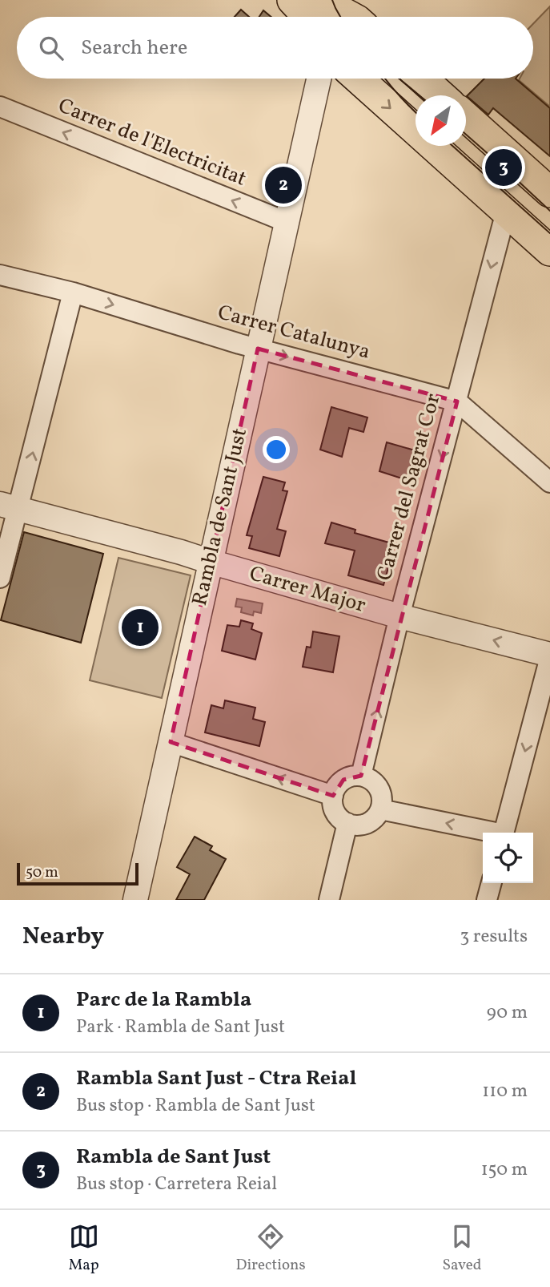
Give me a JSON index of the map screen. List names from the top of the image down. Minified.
{"streets":{"street":["Carrer de l'Electricitat","Carrer Catalunya","Carrer del Sagrat Cor","Rambla de Sant Just","Carrer Major"]},"crossings":[["Carrer de l'Electricitat","Rambla de Sant Just"],["Carrer Catalunya","Carrer del Sagrat Cor"],["Carrer Catalunya","Rambla de Sant Just"],["Carrer del Sagrat Cor","Carrer Major"],["Rambla de Sant Just","Carrer Major"]],"one_way":["Carrer de l'Electricitat","Carrer Catalunya"],"scale_bar":"50 m","north":"bottom left","page":{"search":"Search here","pins":["3","2","1"],"scale":"50 m","heading":["Nearby","3 results"],"list":[{"mark":"1","name":"Parc de la Rambla","note":"Park · Rambla de Sant Just","value":"90 m"},{"mark":"2","name":"Rambla Sant Just - Ctra Reial","note":"Bus stop · Rambla de Sant Just","value":"110 m"},{"mark":"3","name":"Rambla de Sant Just","note":"Bus stop · Carretera Reial","value":"150 m"}],"nav":["Map","Directions","Saved"]}}
